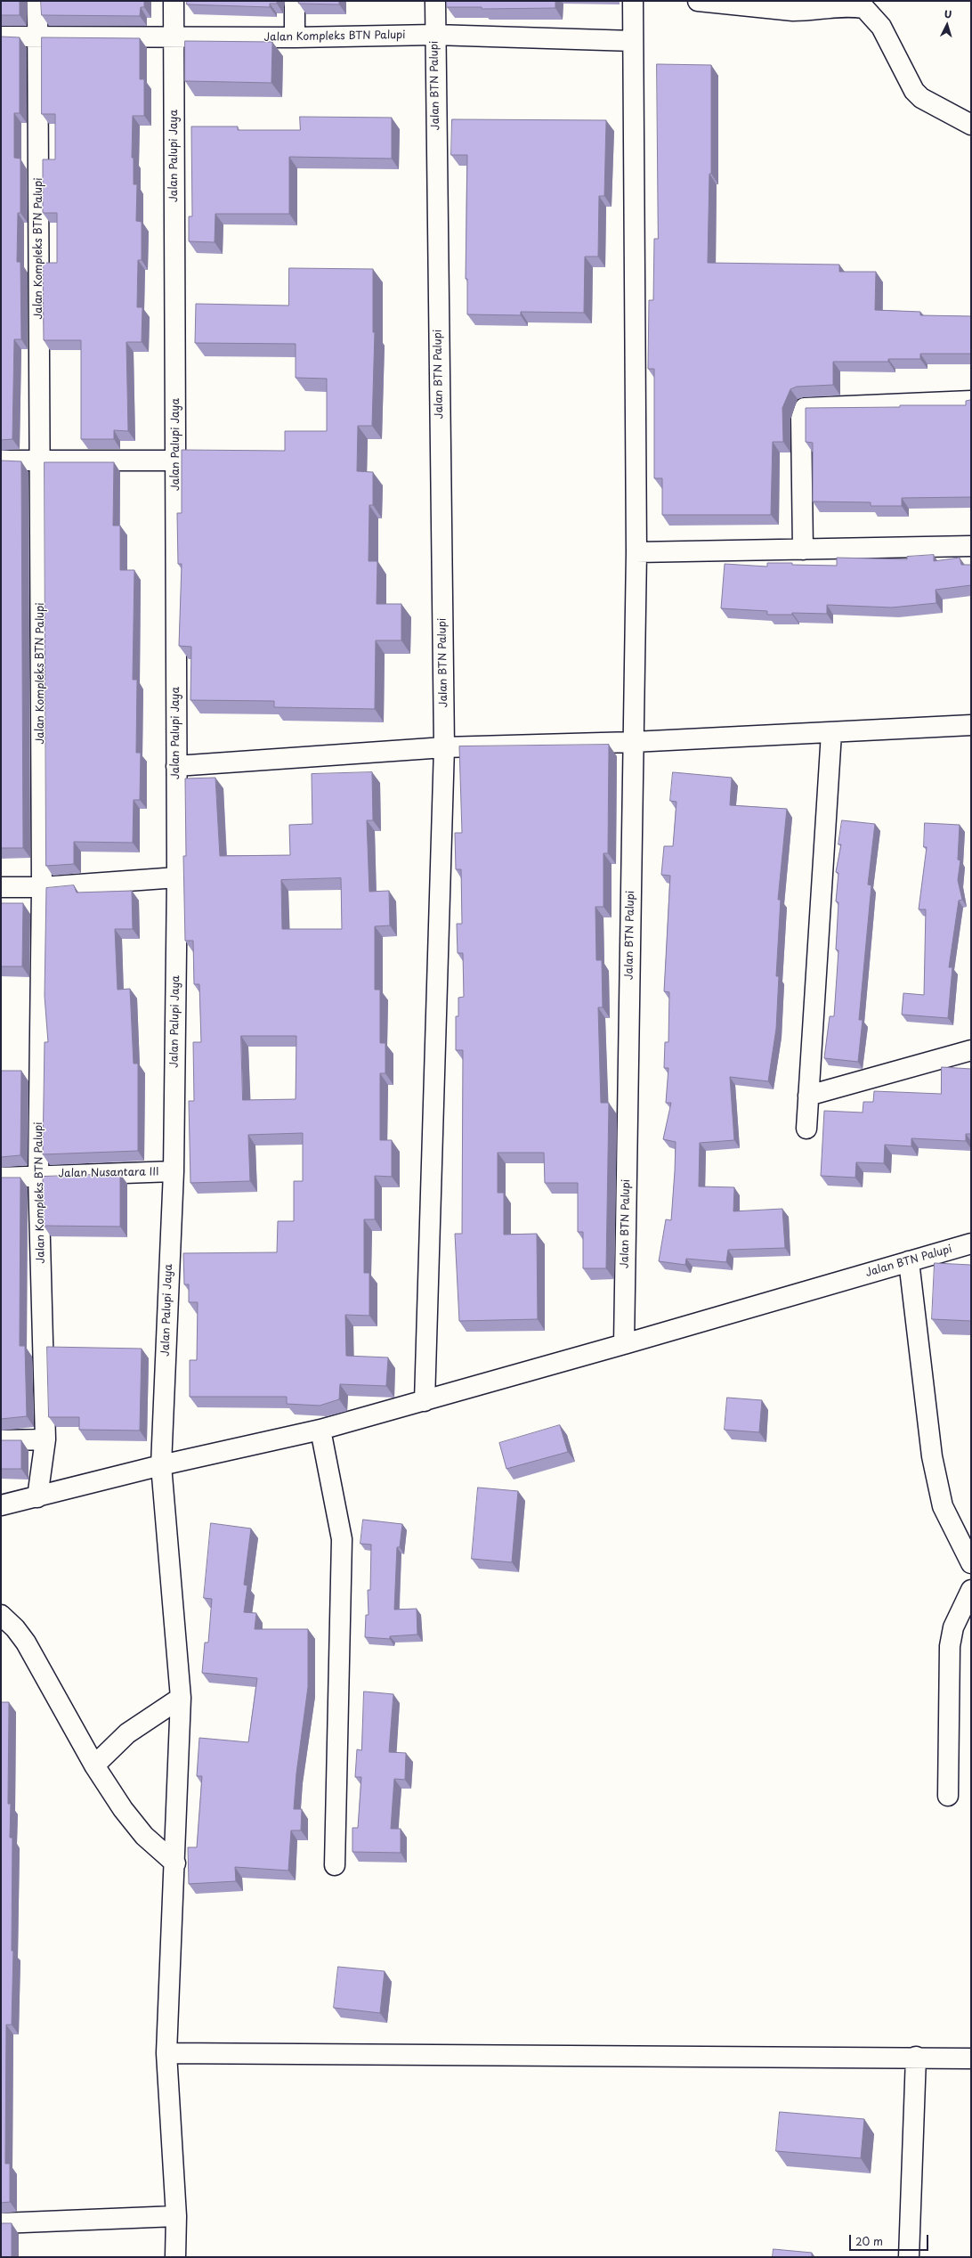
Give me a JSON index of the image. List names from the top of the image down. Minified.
{"streets":{"street":["Jalan Kompleks BTN Palupi","Jalan BTN Palupi","Jalan Palupi Jaya","Jalan Nusantara III"]},"crossings":[["Jalan Kompleks BTN Palupi","Jalan BTN Palupi"],["Jalan Kompleks BTN Palupi","Jalan Palupi Jaya"],["Jalan Kompleks BTN Palupi","Jalan Nusantara III"],["Jalan Palupi Jaya","Jalan Nusantara III"]],"scale_bar":"20 m","north":"top"}
